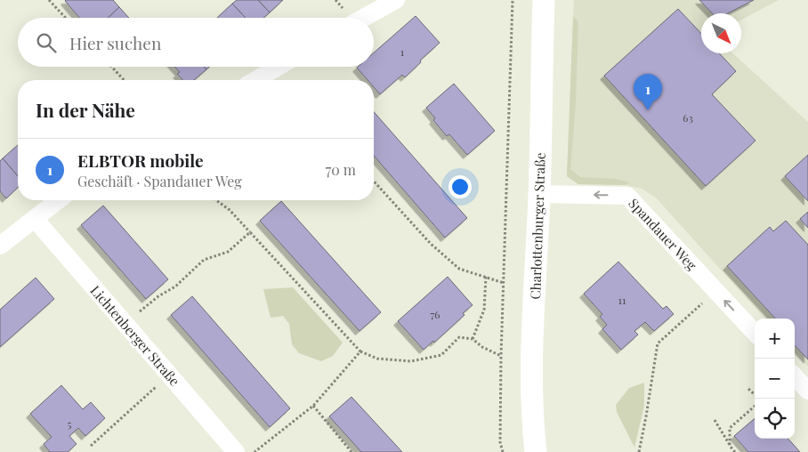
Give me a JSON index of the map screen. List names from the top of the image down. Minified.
{"streets":{"street":["Charlottenburger Straße","Spandauer Weg","Lichtenberger Straße"]},"crossings":[["Charlottenburger Straße","Spandauer Weg"]],"one_way":["Spandauer Weg"],"house_numbers":["1","63","11","76","5"],"north":"bottom right","page":{"search":"Hier suchen","pins":"1","heading":"In der Nähe","list":[{"mark":"1","name":"ELBTOR mobile","note":"Geschäft · Spandauer Weg","value":"70 m"}],"map_buttons":["+","−"]}}
